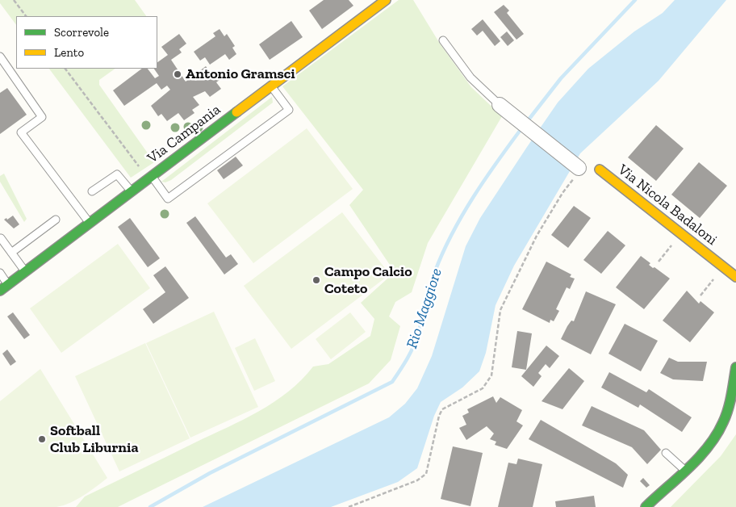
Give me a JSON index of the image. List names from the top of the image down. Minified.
{"streets":{"street":["Via Campania","Via Nicola Badaloni"]},"water":["Rio Maggiore"],"places":["Antonio Gramsci","Campo Calcio Coteto","Softball Club Liburnia"],"legend":["Scorrevole","Lento"]}
